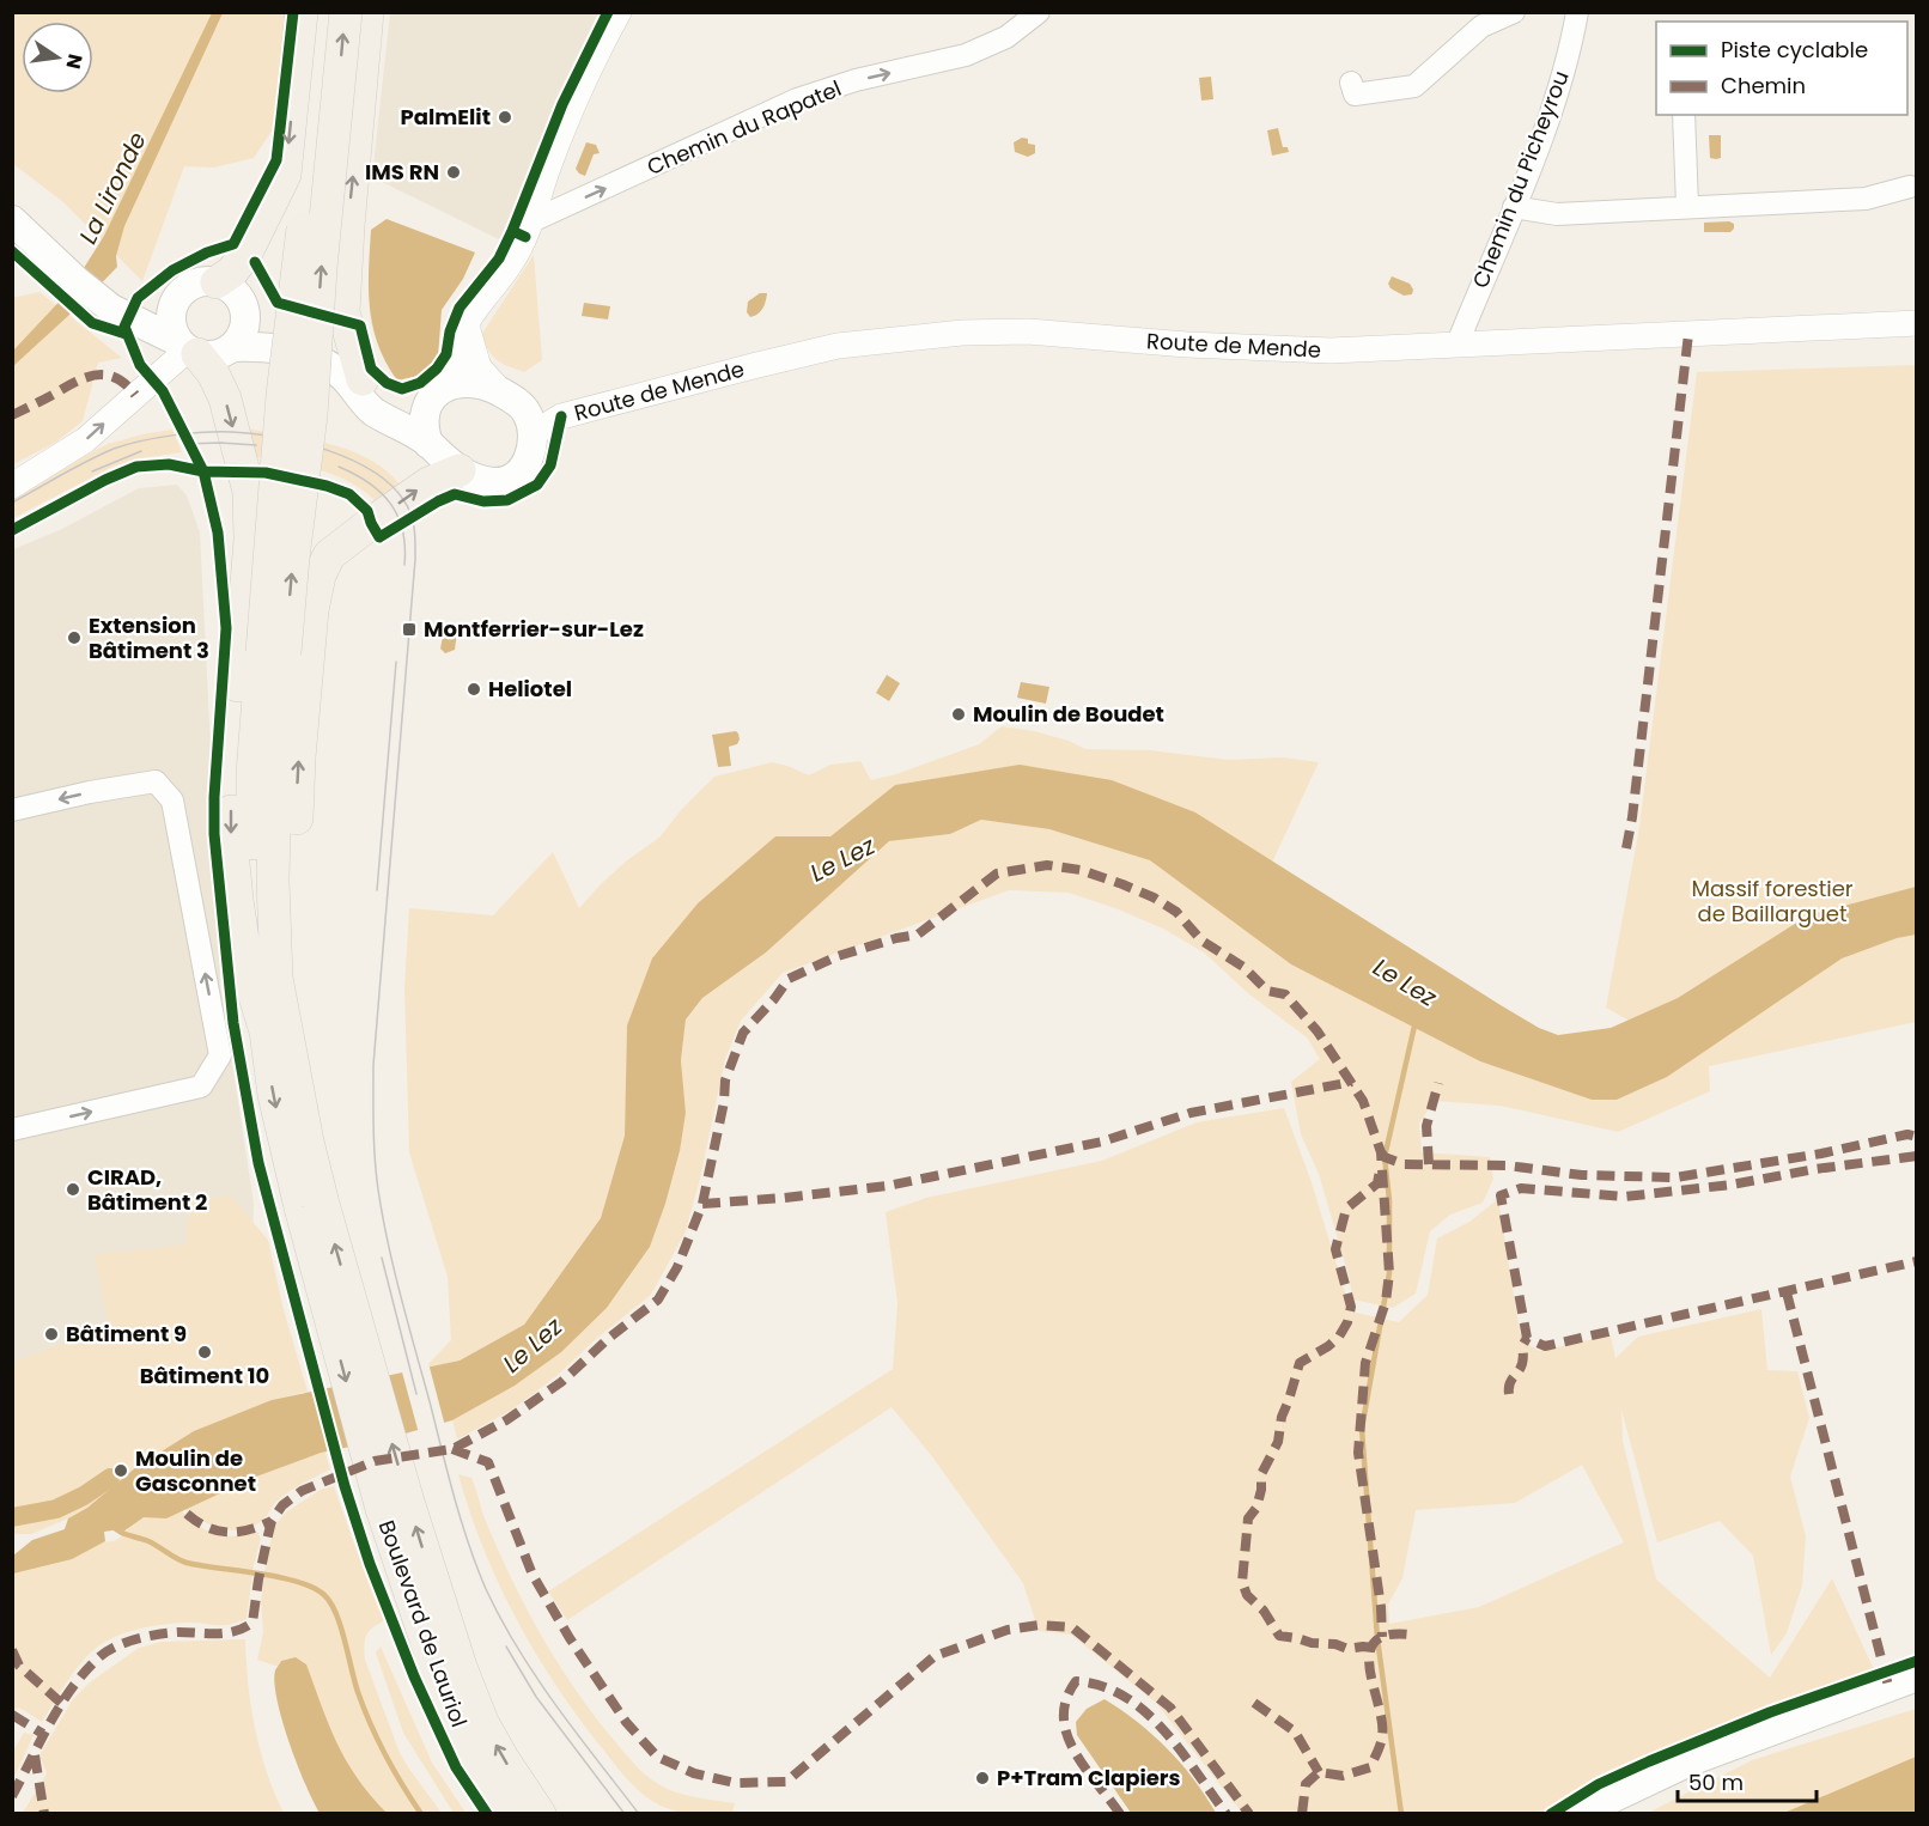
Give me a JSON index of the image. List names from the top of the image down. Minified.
{"streets":{"main road":["Boulevard de Lauriol"],"street":["Chemin du Rapatel","Chemin du Picheyrou","Route de Mende"]},"crossings":[["Chemin du Picheyrou","Route de Mende"]],"one_way":["Chemin du Rapatel"],"water":["La Lironde","Le Lez"],"parks":["Massif forestier de Baillarguet"],"places":{"other":["PalmElit","IMS RN","Extension Bâtiment 3","Heliotel","Moulin de Boudet","CIRAD, Bâtiment 2","Bâtiment 9","Bâtiment 10","Moulin de Gasconnet","P+Tram Clapiers"],"transit":["Montferrier-sur-Lez"]},"legend":["Piste cyclable","Chemin"],"scale_bar":"50 m","north":"right"}
